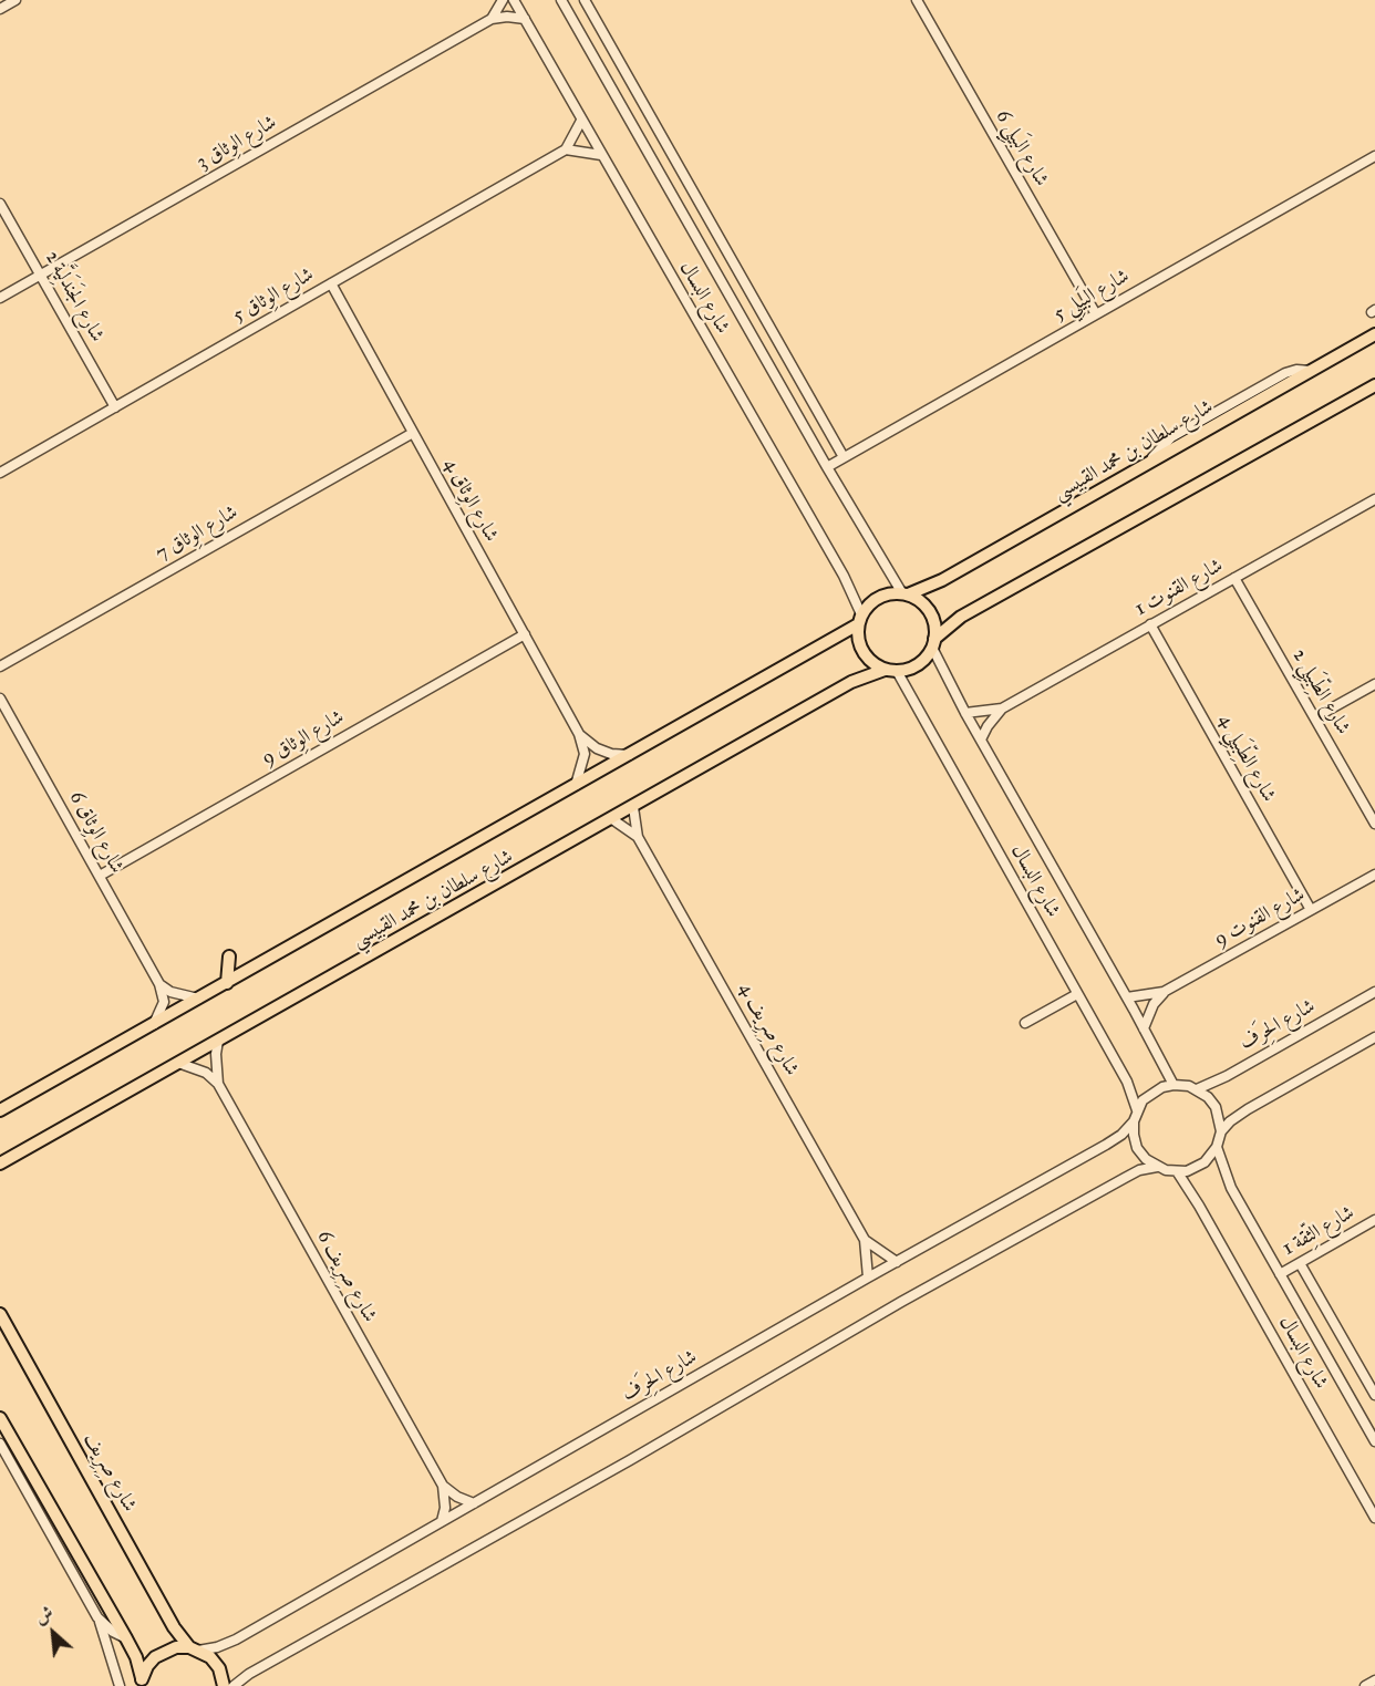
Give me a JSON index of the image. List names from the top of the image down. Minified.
{"streets":{"main road":["شارع سلطان بن محمد القبيسي","شارع صِرِيف"],"street":["شارع الوِثاق 3","شارع البَيلِي 6","شارع الوِثاق 5","شارع البَيلِي 5","شارع الجَندَلِيَّة 2","شارع البسال","شارع الوِثاق 4","شارع الوِثاق 7","شارع القنوت 1","شارع الطِّبَيلِي 2","شارع الوِثاق 9","شارع الطِّبَيلِي 4","شارع الوِثاق 6","شارع القنوت 9","شارع الحِرَف","شارع صِرِيف 4","شارع الثِّقة 1","شارع صِرِيف 6"]},"crossings":[["شارع الوِثاق 3","شارع الجَندَلِيَّة 2"],["شارع الوِثاق 3","شارع البسال"],["شارع البَيلِي 6","شارع البَيلِي 5"],["شارع الوِثاق 5","شارع الجَندَلِيَّة 2"],["شارع الوِثاق 5","شارع الوِثاق 4"],["شارع البَيلِي 5","شارع البسال"],["شارع البسال","شارع سلطان بن محمد القبيسي"],["شارع البسال","شارع القنوت 1"],["شارع البسال","شارع القنوت 9"],["شارع البسال","شارع الحِرَف"],["شارع البسال","شارع الثِّقة 1"],["شارع سلطان بن محمد القبيسي","شارع الوِثاق 4"],["شارع سلطان بن محمد القبيسي","شارع صِرِيف 4"],["شارع سلطان بن محمد القبيسي","شارع صِرِيف 6"],["شارع الوِثاق 4","شارع الوِثاق 7"],["شارع الوِثاق 4","شارع الوِثاق 9"],["شارع القنوت 1","شارع الطِّبَيلِي 2"],["شارع القنوت 1","شارع الطِّبَيلِي 4"],["شارع الوِثاق 9","شارع الوِثاق 6"],["شارع الطِّبَيلِي 4","شارع القنوت 9"],["شارع الحِرَف","شارع صِرِيف 4"],["شارع الحِرَف","شارع صِرِيف"]],"north":"top left"}
